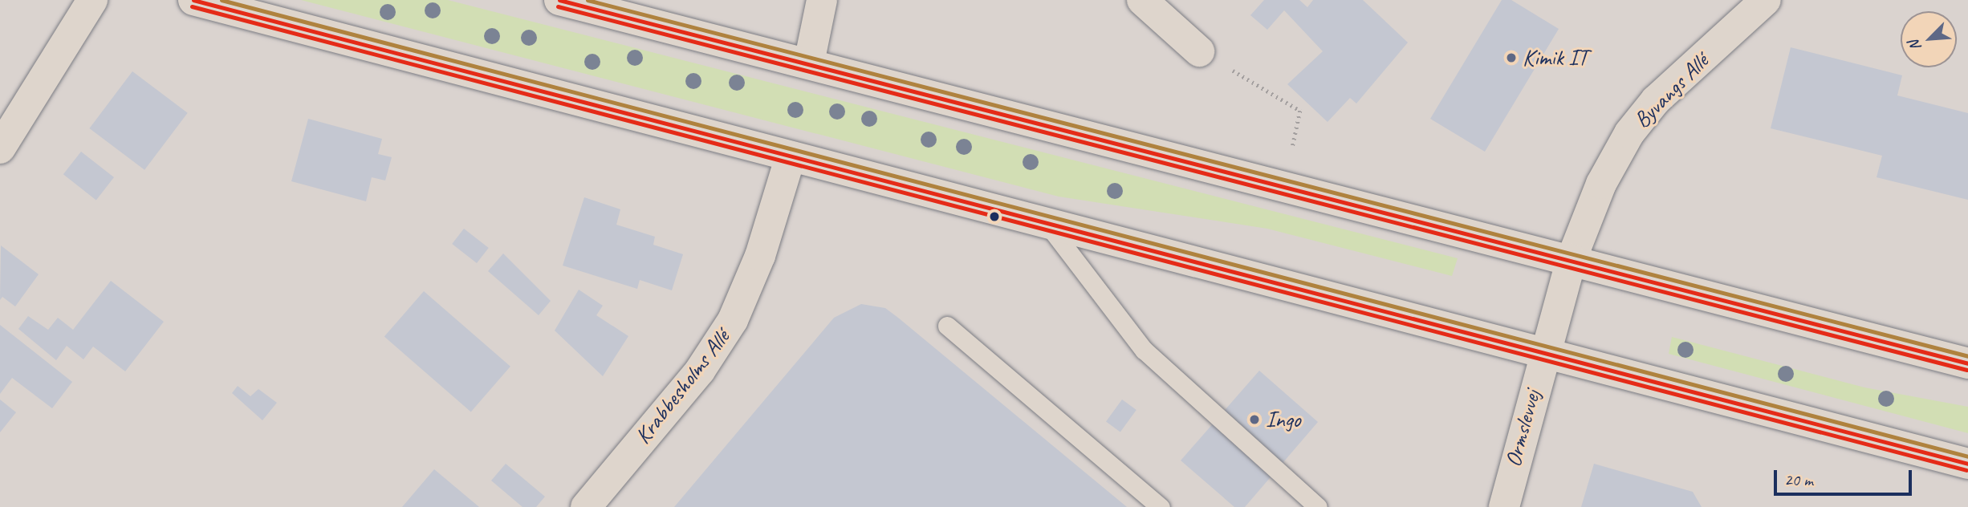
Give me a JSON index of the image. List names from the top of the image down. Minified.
{"streets":{"street":["Byvangs Allé","Krabbesholms Allé","Ormslevvej"]},"crossings":[["Byvangs Allé","Ormslevvej"]],"places":["Kimik IT","Ingo"],"scale_bar":"20 m","north":"bottom left"}
